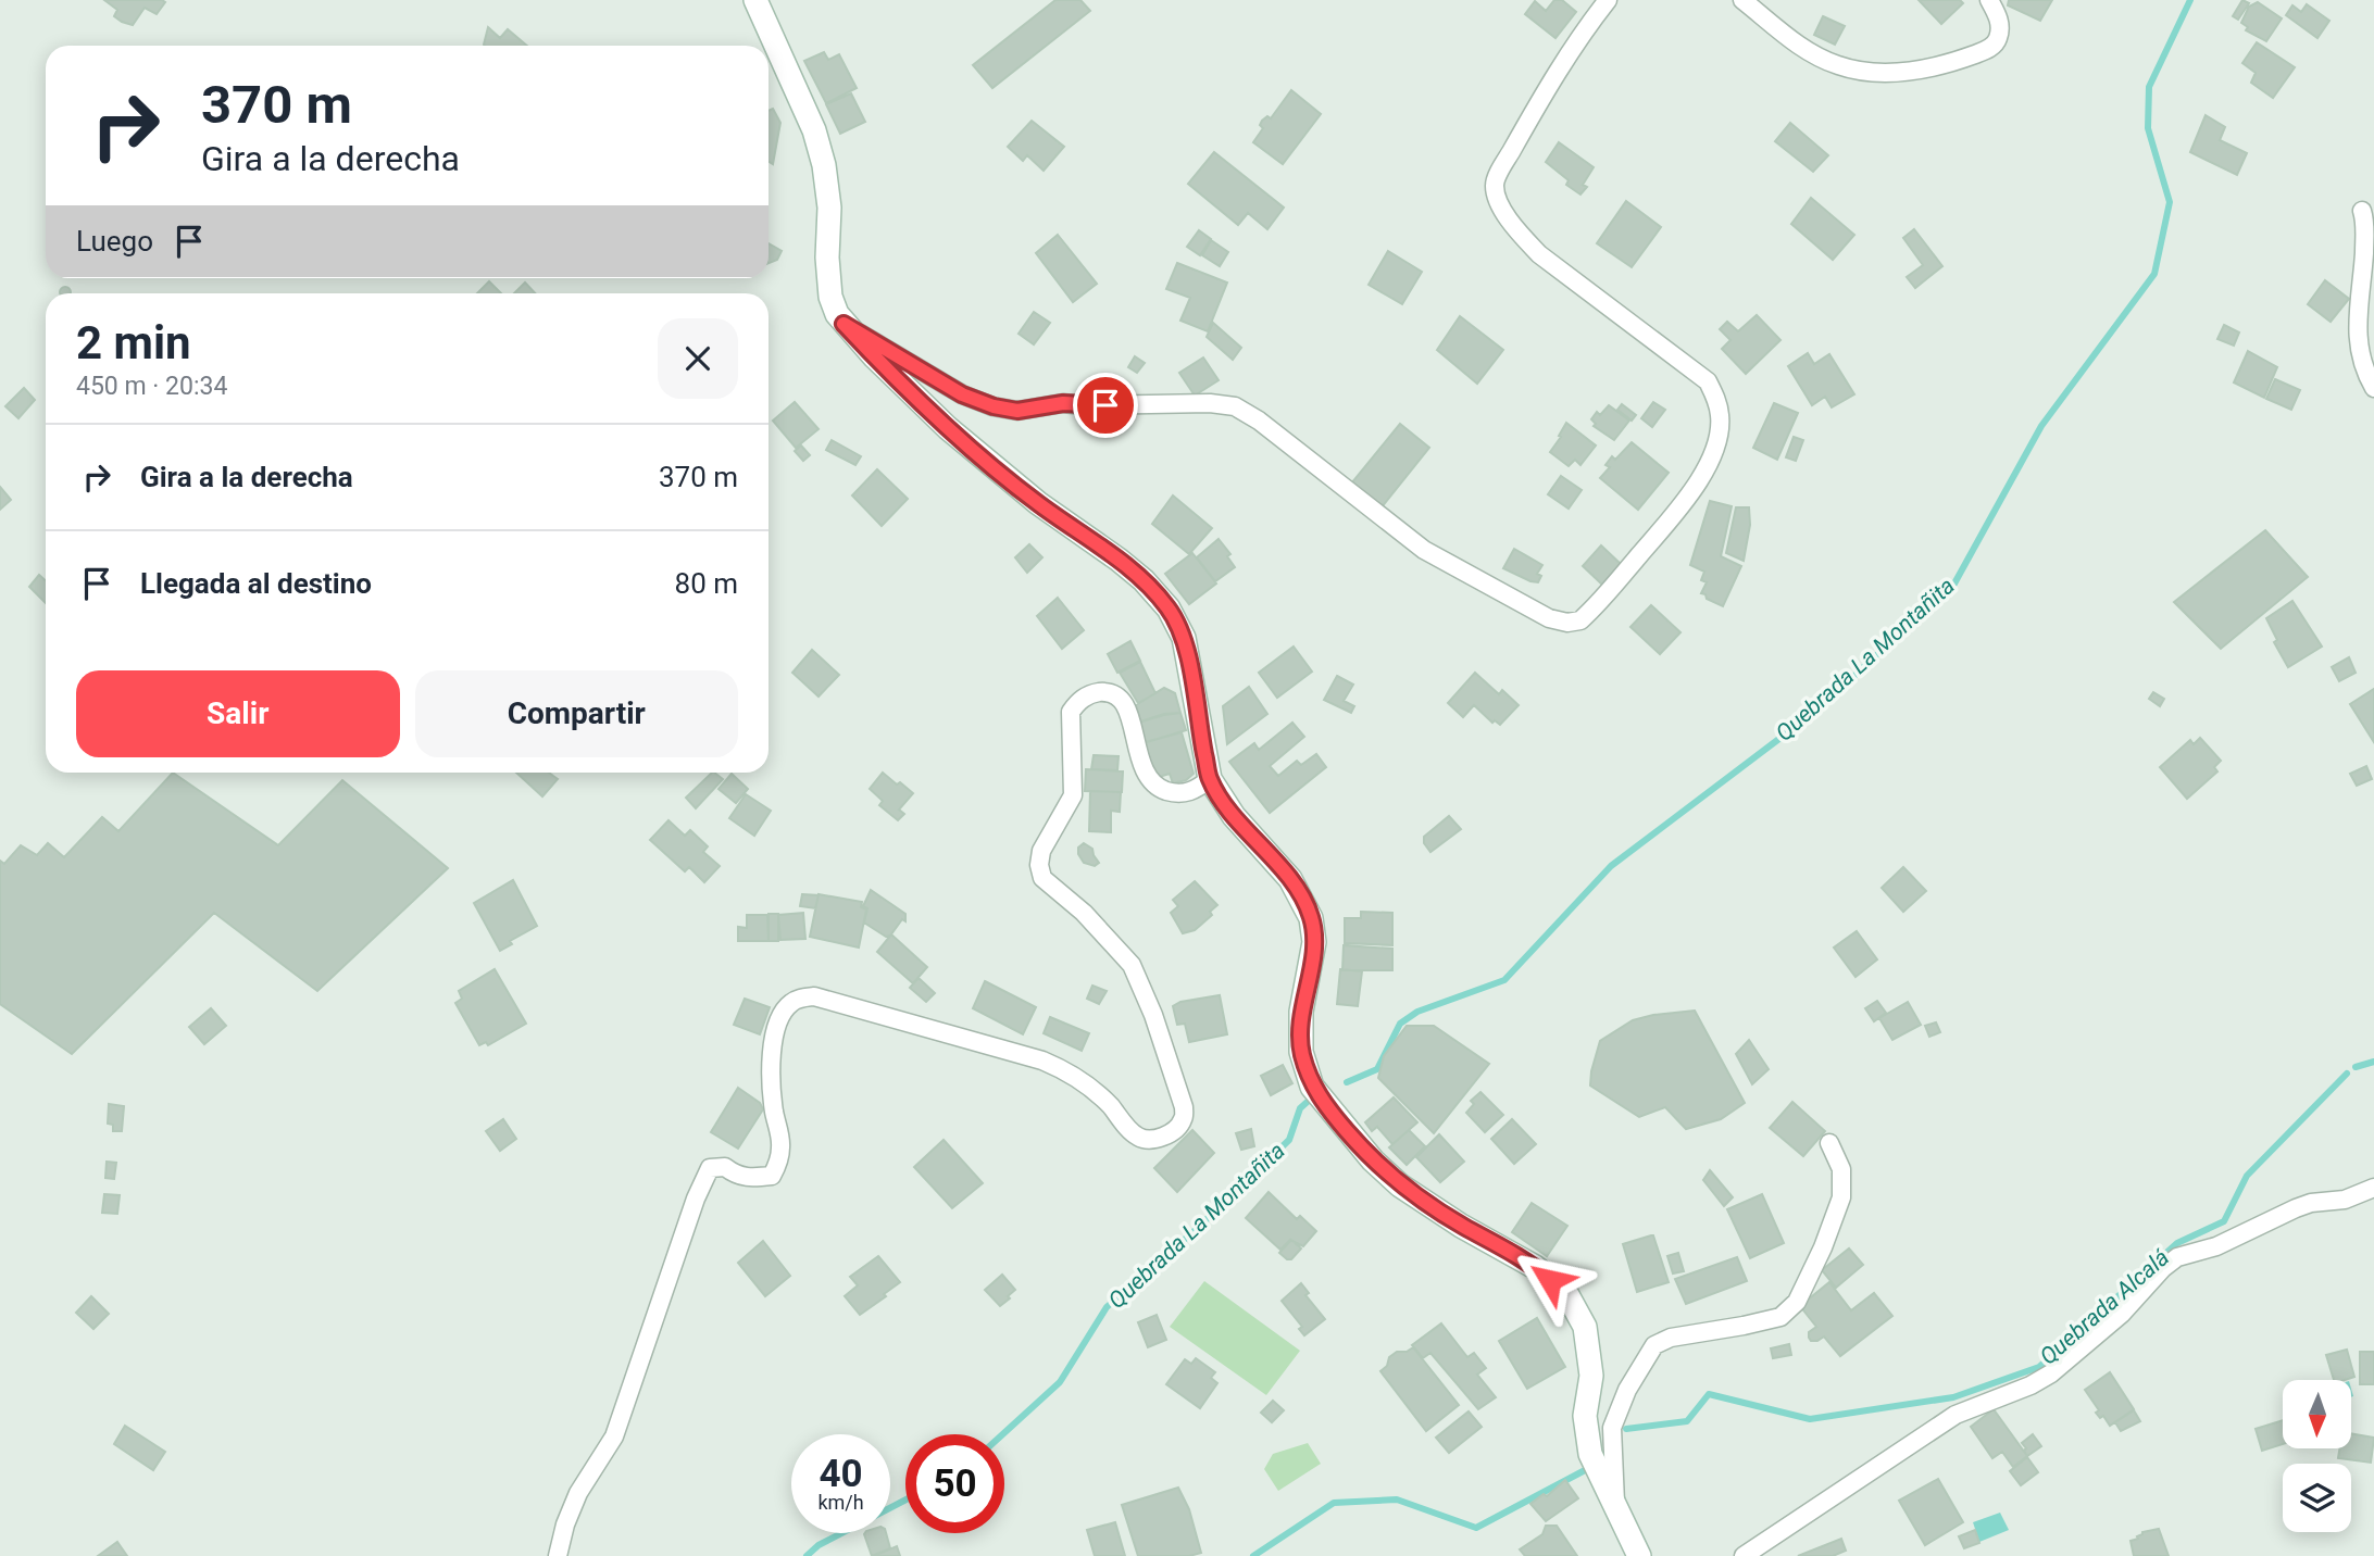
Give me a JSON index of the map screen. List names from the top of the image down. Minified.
{"water":["Quebrada La Montañita","Quebrada Alcalá"],"north":"bottom","page":{"turn":["370 m","Gira a la derecha"],"then":"Luego","heading":["2 min","450 m · 20:34"],"list":[{"name":"Gira a la derecha","value":"370 m"},{"name":"Llegada al destino","value":"80 m"}],"buttons":["Salir","Compartir"],"speed":"40 km/h","limit":"50"}}
